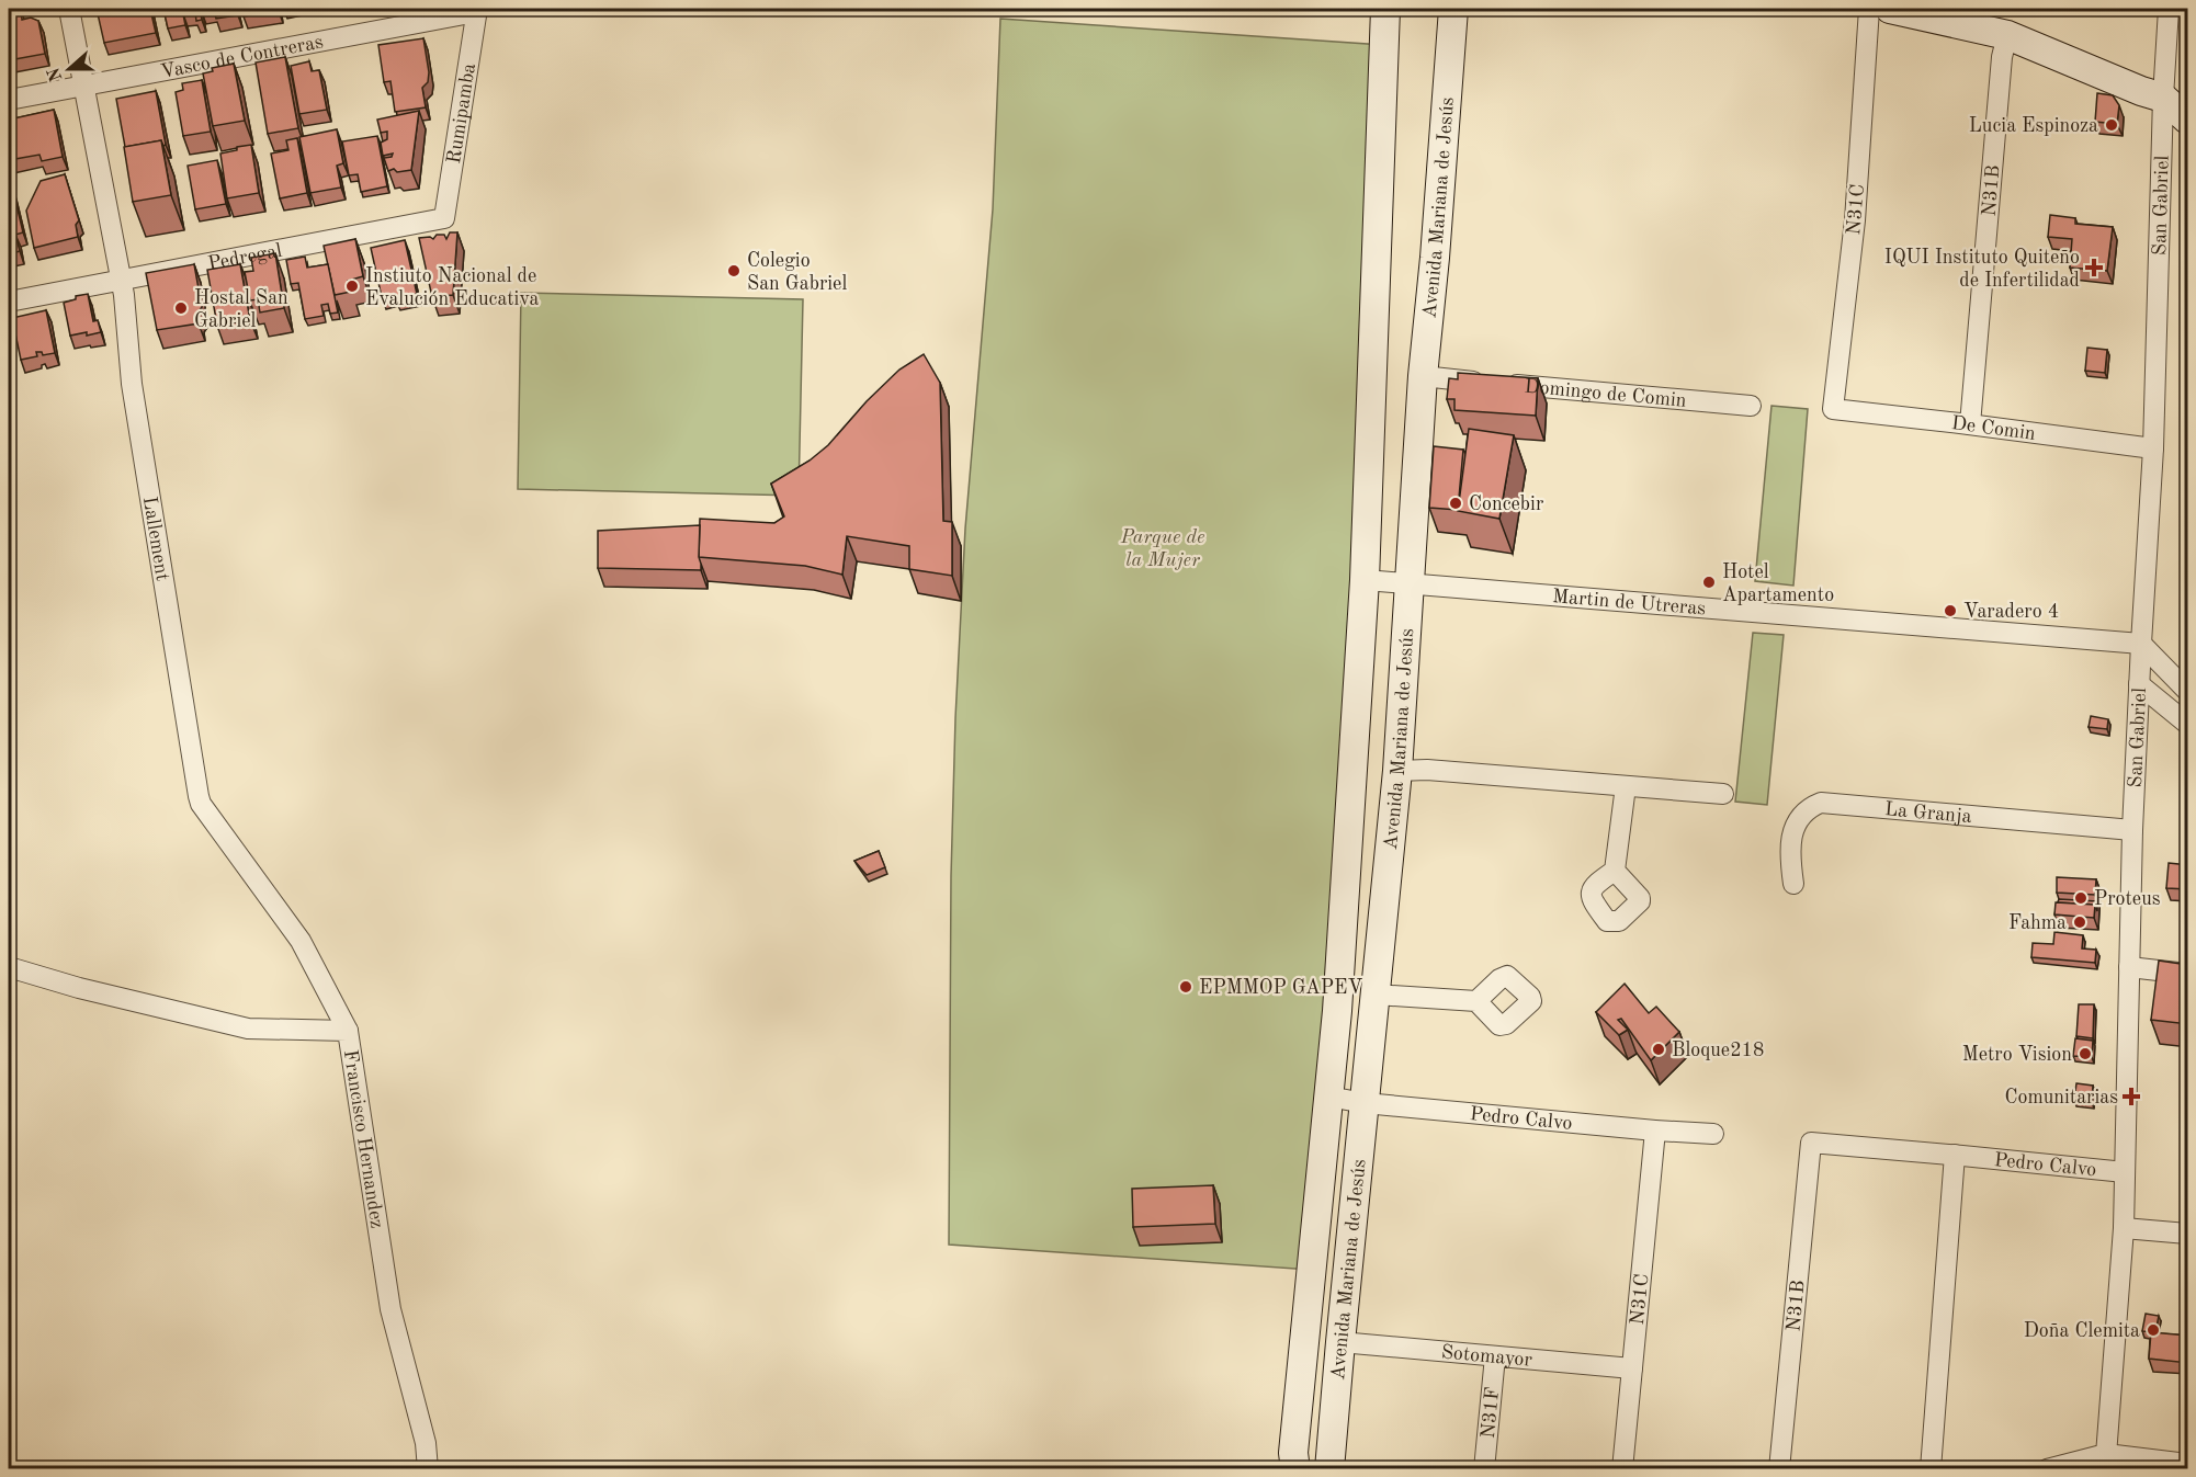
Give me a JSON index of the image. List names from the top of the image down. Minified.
{"streets":{"main road":["Avenida Mariana de Jesús"],"street":["Vasco de Contreras","Rumipamba","N31B","San Gabriel","N31C","Pedregal","Domingo de Comin","De Comin","Lallement","Martin de Utreras","La Granja","Pedro Calvo","Francisco Hernandez","Sotomayor","N31F"]},"crossings":[["Vasco de Contreras","Rumipamba"],["Vasco de Contreras","Lallement"],["Rumipamba","Pedregal"],["N31B","De Comin"],["N31B","Pedro Calvo"],["San Gabriel","De Comin"],["San Gabriel","Martin de Utreras"],["San Gabriel","La Granja"],["San Gabriel","Pedro Calvo"],["Avenida Mariana de Jesús","Domingo de Comin"],["Avenida Mariana de Jesús","Martin de Utreras"],["Avenida Mariana de Jesús","Pedro Calvo"],["Avenida Mariana de Jesús","Sotomayor"],["N31C","De Comin"],["N31C","Pedro Calvo"],["N31C","Sotomayor"],["Pedregal","Lallement"],["Lallement","Francisco Hernandez"],["Sotomayor","N31F"]],"parks":["Parque de la Mujer"],"places":{"other":["Lucia Espinoza","Colegio San Gabriel","Instiuto Nacional de Evalución Educativa","Hostal San Gabriel","Concebir","Hotel Apartamento","Varadero 4","Proteus","Fahma","EPMMOP GAPEV","Bloque218","Metro Vision","Doña Clemita"],"health":["IQUI Instituto Quiteño de Infertilidad","Comunitarias"]},"north":"left"}
